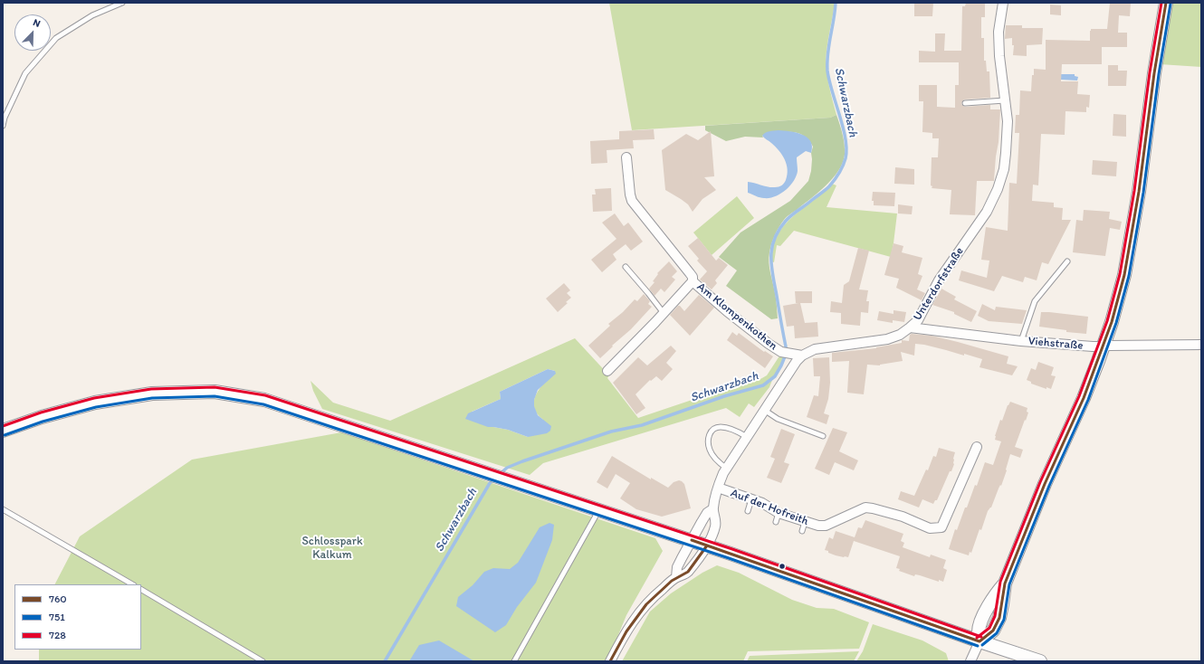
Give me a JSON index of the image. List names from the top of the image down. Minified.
{"streets":{"street":["Unterdorfstraße","Am Klompenkothen","Viehstraße","Auf der Hofreith"]},"crossings":[["Unterdorfstraße","Am Klompenkothen"],["Unterdorfstraße","Viehstraße"],["Unterdorfstraße","Auf der Hofreith"]],"water":["Schwarzbach"],"parks":["Schlosspark Kalkum"],"lines":["transit line 760","transit line 728","transit line 751"],"legend":["760","751","728"],"north":"top right"}
